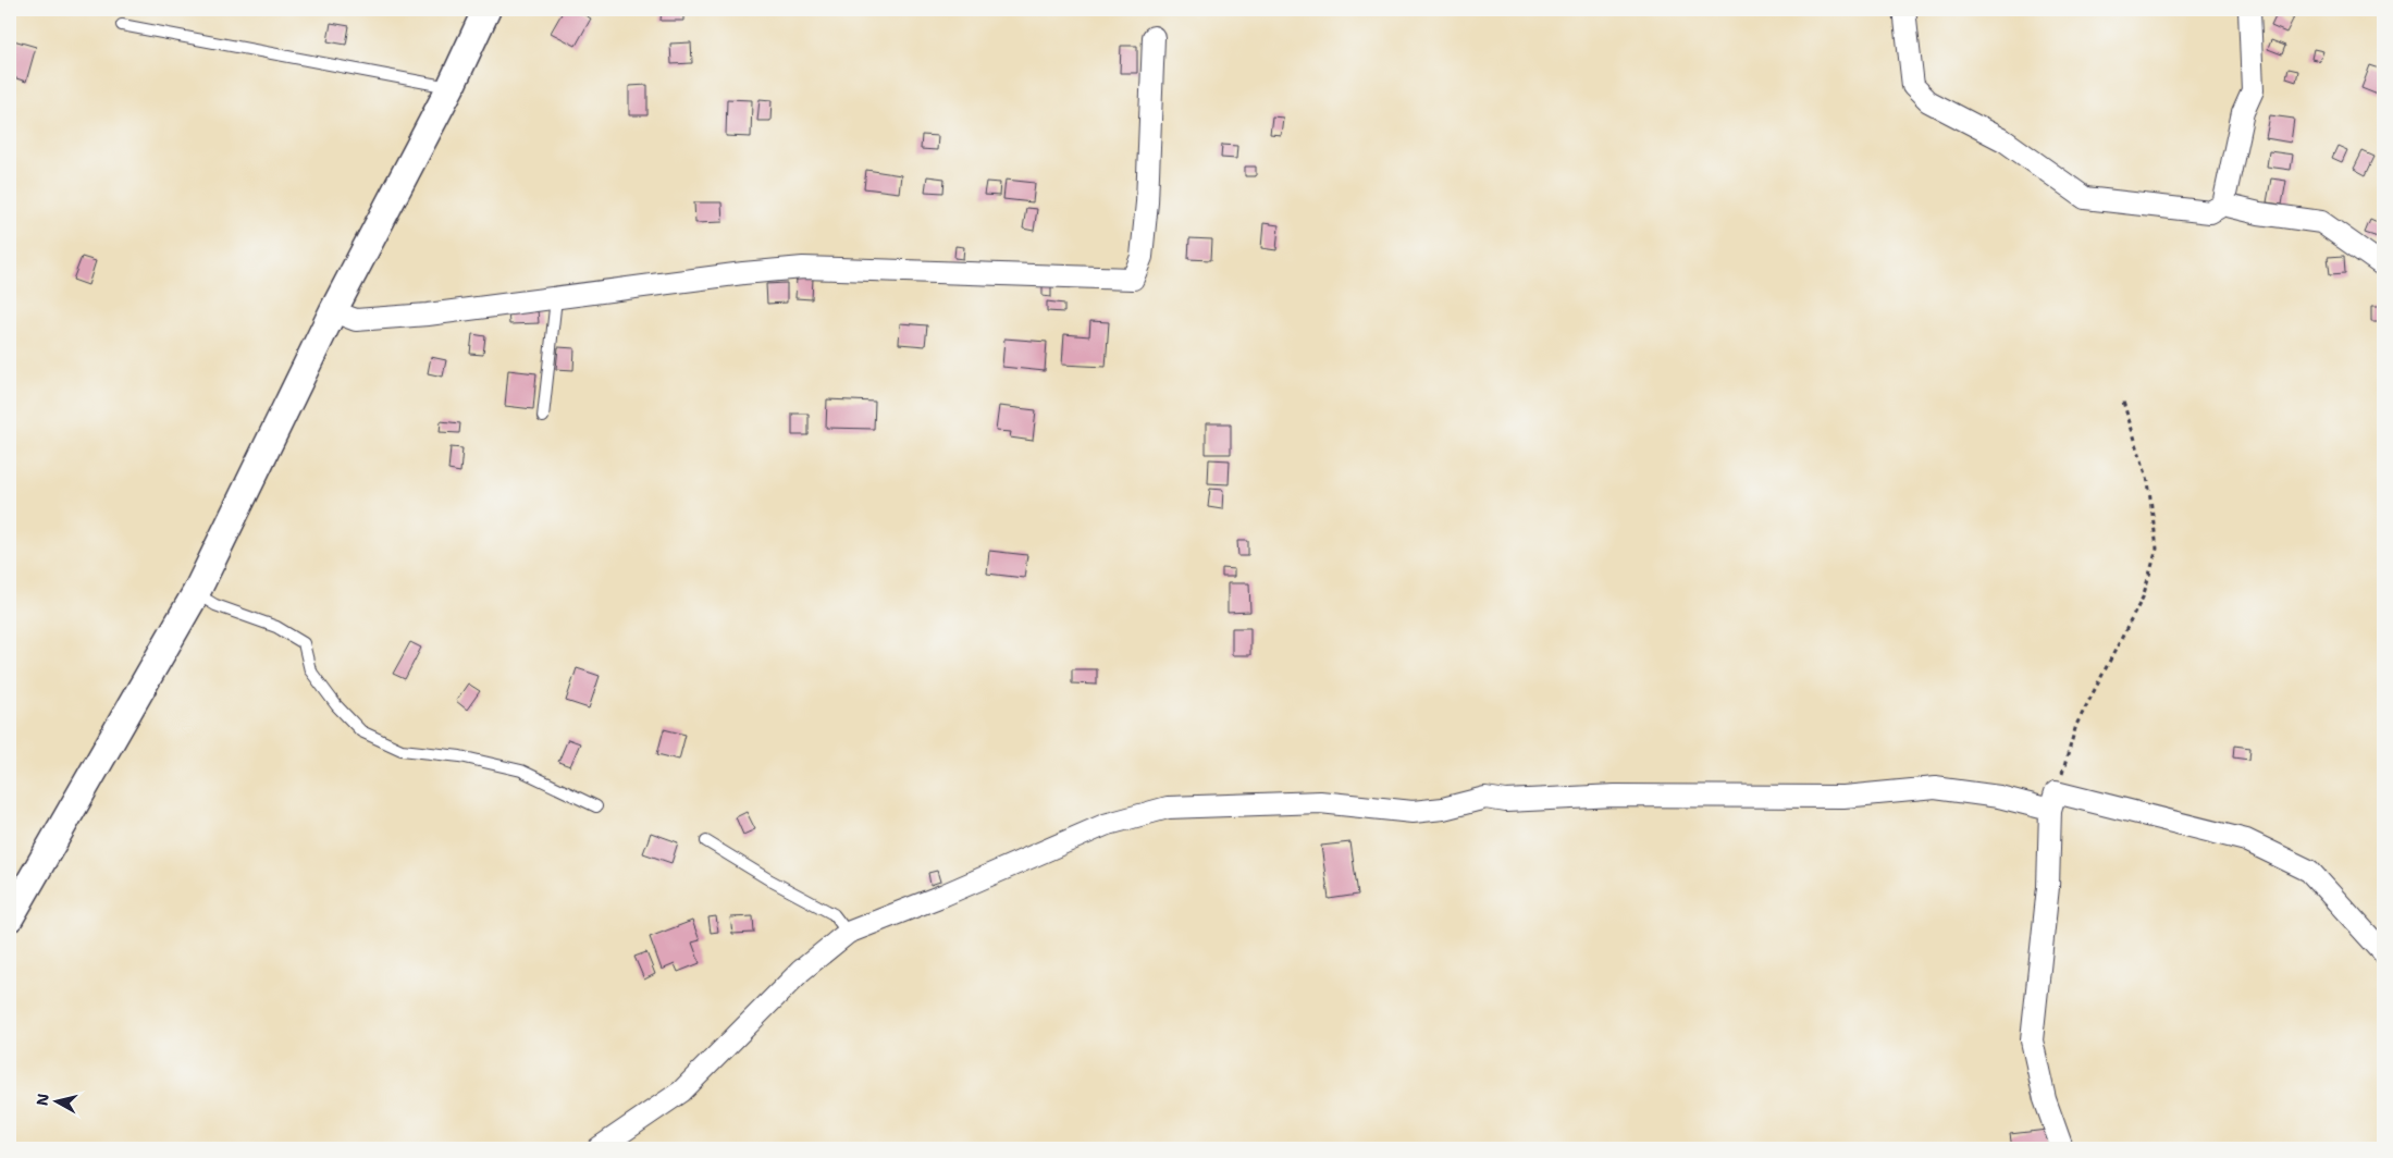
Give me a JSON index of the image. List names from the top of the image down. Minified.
{"north":"left"}
